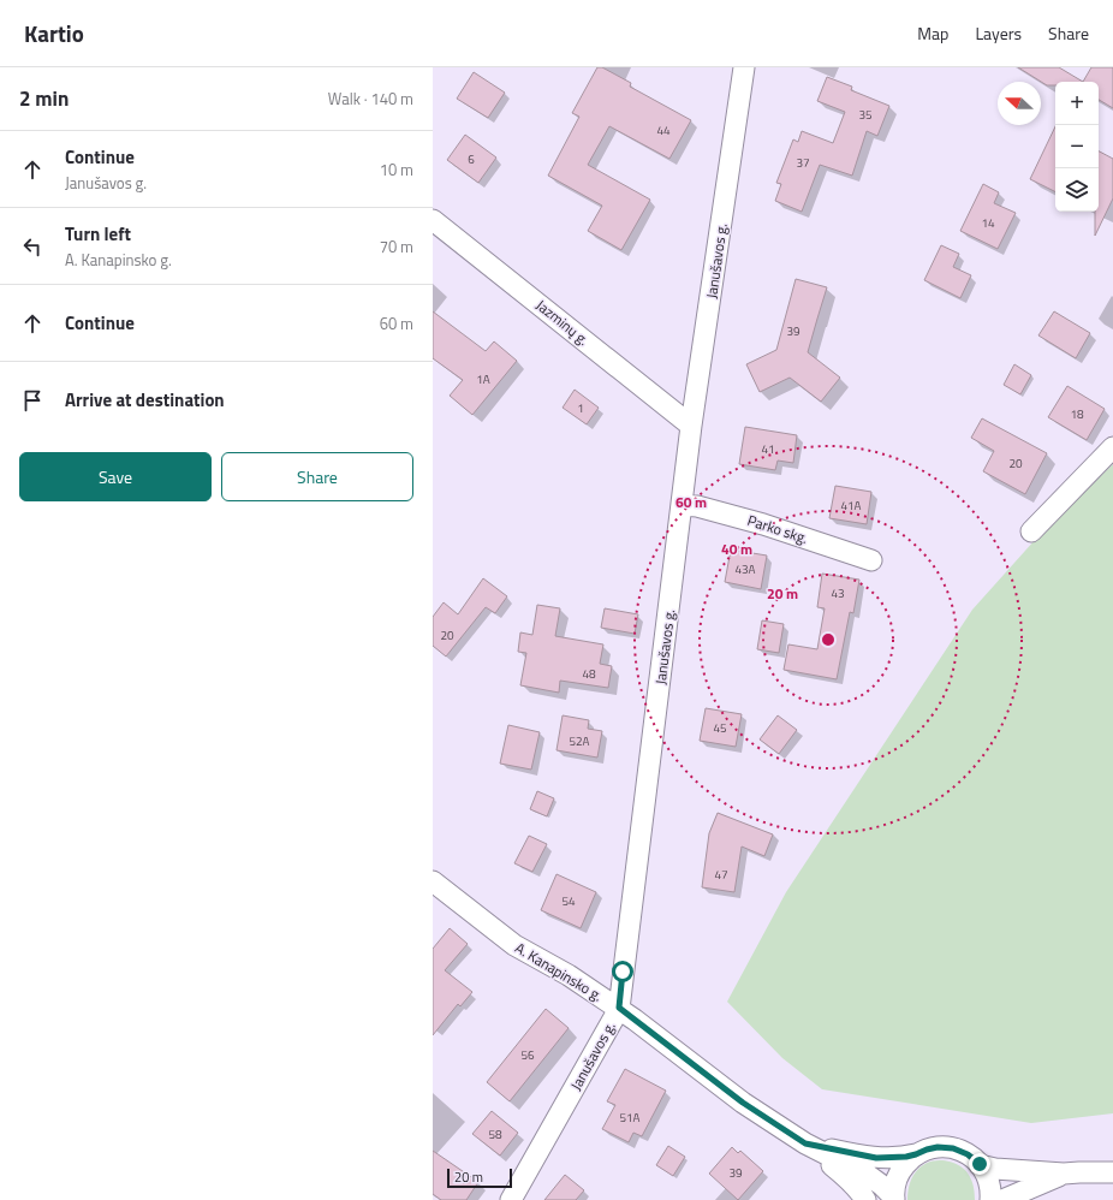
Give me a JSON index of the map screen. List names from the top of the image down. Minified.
{"streets":{"street":["Janušavos g.","Jazminų g.","Parko skg.","A. Kanapinsko g."]},"crossings":[["Janušavos g.","Jazminų g."],["Janušavos g.","Parko skg."],["Janušavos g.","A. Kanapinsko g."]],"house_numbers":["35","44","6","37","14","39","1A","1","18","41","20","41A","43A","43","20","48","45","52A","47","54","56","51A","58","39"],"scale_bar":"20 m","north":"left","page":{"header":"Kartio","nav":["Map","Layers","Share"],"heading":["2 min","Walk · 140 m"],"map_buttons":["+","−"],"list":[["Continue","Janušavos g.","10 m"],["Turn left","A. Kanapinsko g.","70 m"],["Continue","60 m"],"Arrive at destination"],"buttons":["Save","Share"],"scale":"20 m"},"rings":["60 m","40 m","20 m"]}
